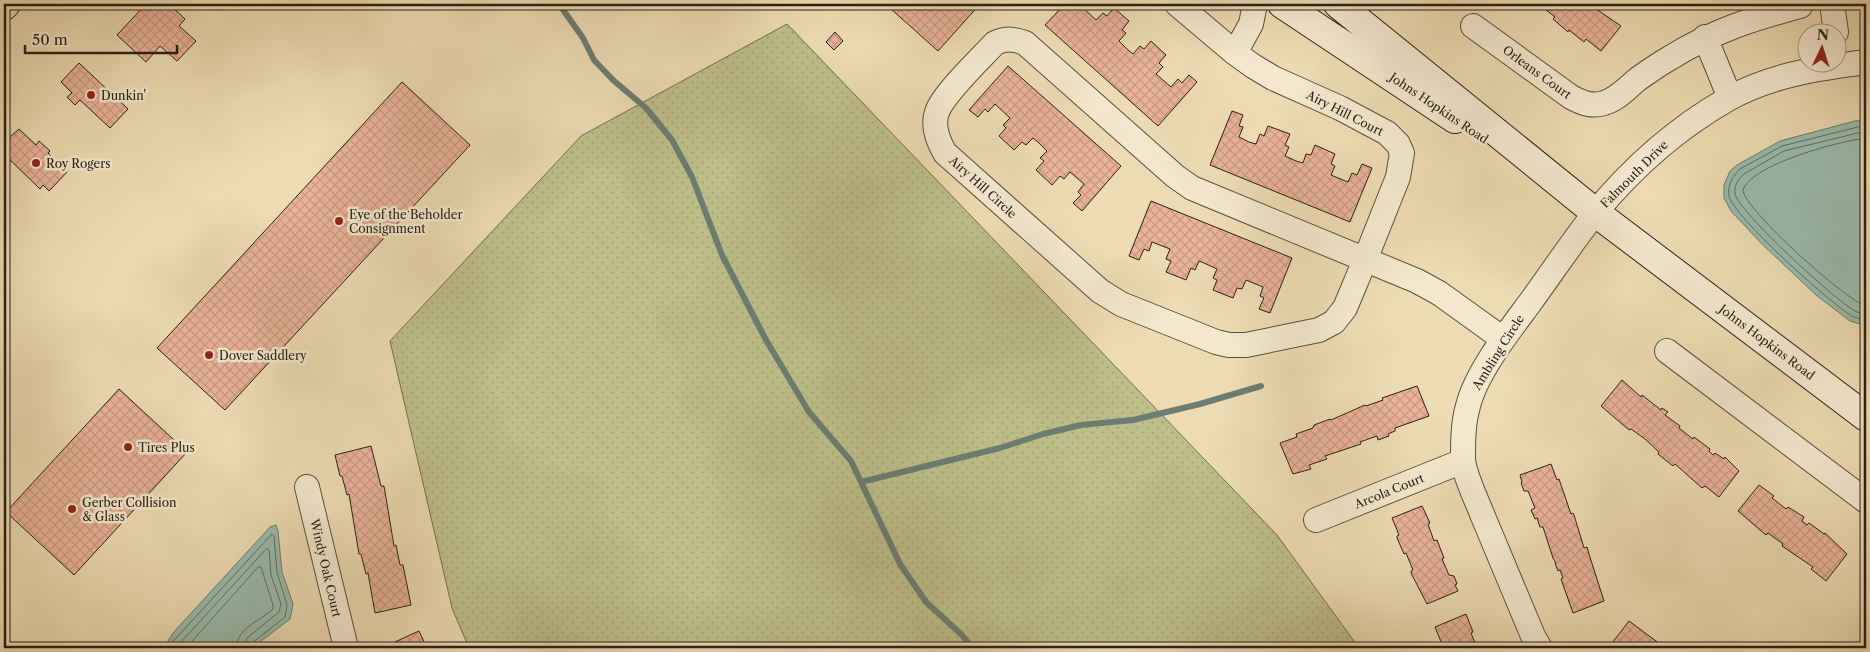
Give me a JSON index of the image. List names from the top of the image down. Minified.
{"streets":{"street":["Orleans Court","Johns Hopkins Road","Airy Hill Court","Falmouth Drive","Airy Hill Circle","Ambling Circle","Arcola Court","Windy Oak Court"]},"crossings":[["Johns Hopkins Road","Falmouth Drive"],["Johns Hopkins Road","Ambling Circle"],["Airy Hill Court","Airy Hill Circle"],["Falmouth Drive","Ambling Circle"],["Airy Hill Circle","Ambling Circle"],["Ambling Circle","Arcola Court"]],"places":["Dunkin'","Roy Rogers","Eye of the Beholder Consignment","Dover Saddlery","Tires Plus","Gerber Collision & Glass"],"scale_bar":"50 m","north":"top"}
